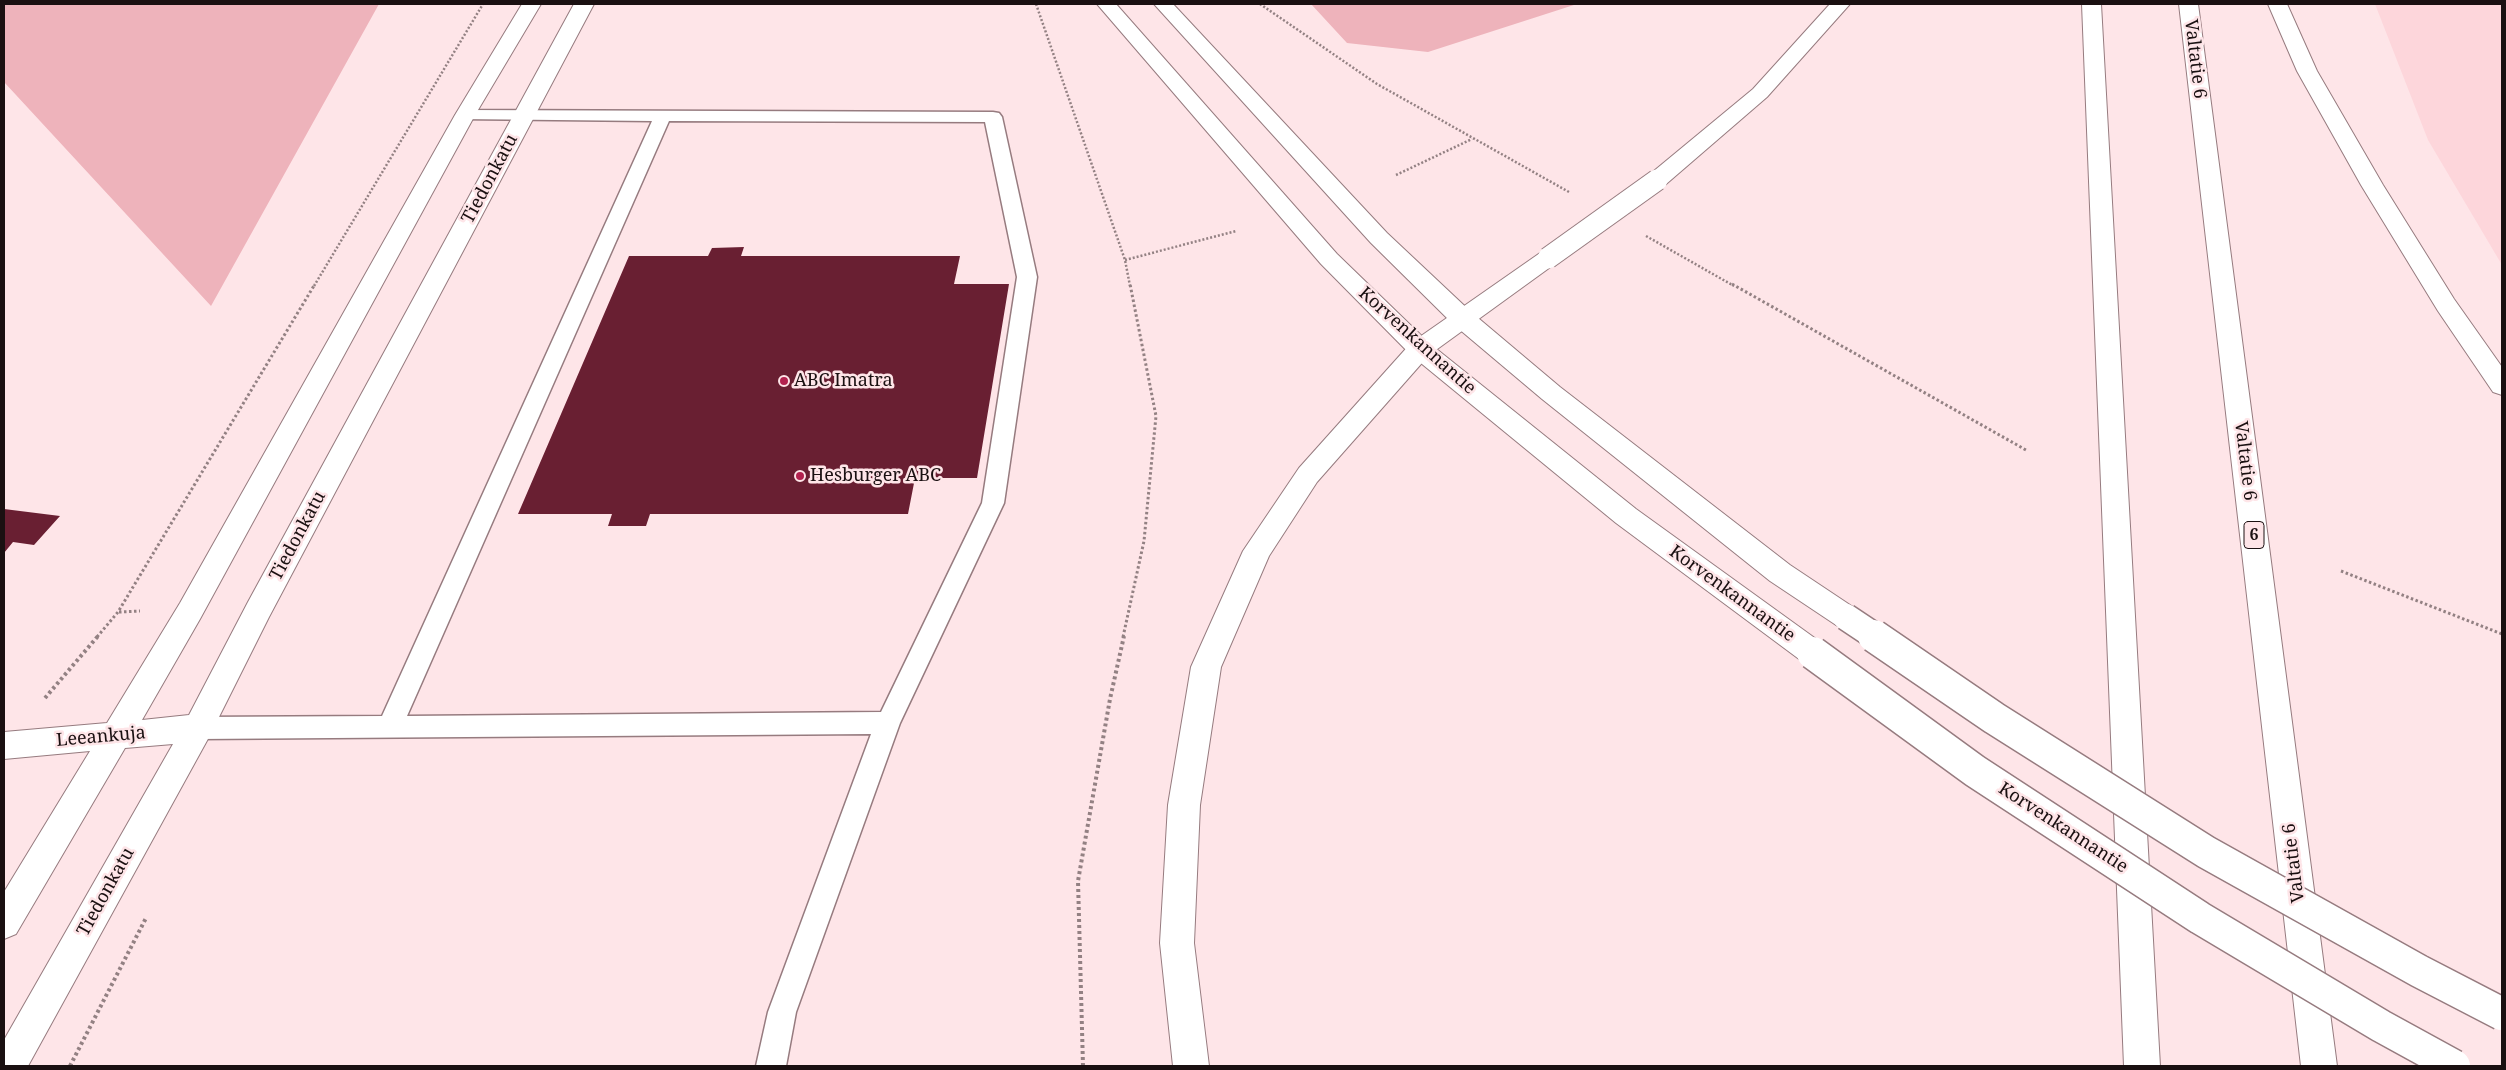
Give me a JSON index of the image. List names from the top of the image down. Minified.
{"streets":{"main road":["Valtatie 6","Tiedonkatu","Korvenkannantie","6","Leeankuja"]},"crossings":[["Tiedonkatu","Leeankuja"]],"places":["ABC Imatra","Hesburger ABC"]}
